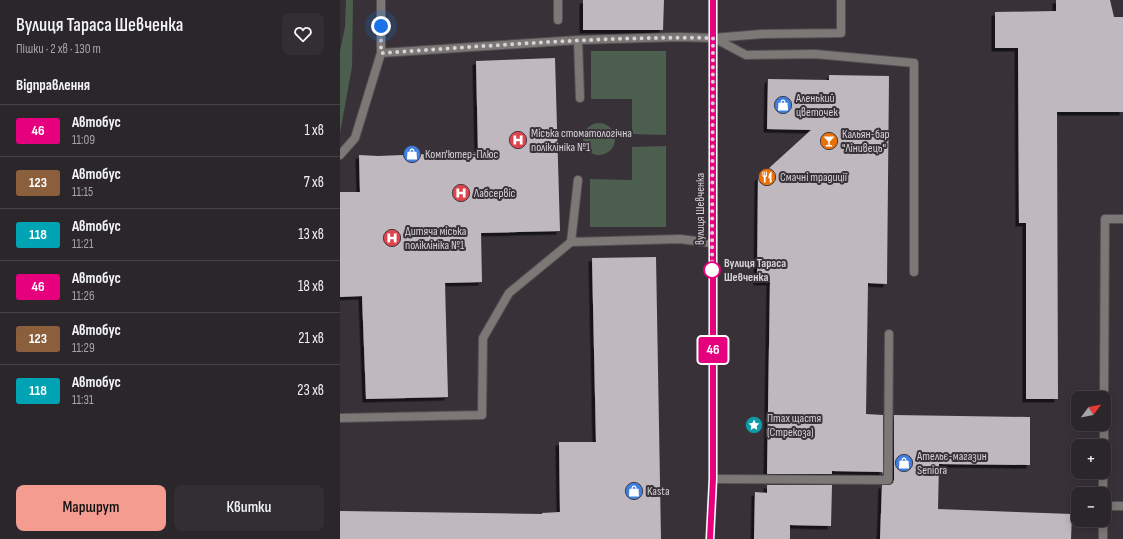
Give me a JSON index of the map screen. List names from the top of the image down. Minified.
{"streets":{"main road":["вулиця Шевченка"]},"places":{"shop":["Аленький цветочек","Комп'ютер-Плюс","Ательє-магазин Seniora","Kasta"],"hospital":["Міська стоматологічна поліклініка №1","Лабсервіс","Дитяча міська поліклініка №1"],"bar":["Кальян-бар \"Лінивець\""],"restaurant":["Смачні традиції"],"other":["Вулиця Тараса Шевченка"],"place":["Птах щастя (Стрекоза)"]},"lines":["bus line 46"],"north":"top right","page":{"heading":[["Вулиця Тараса Шевченка","Пішки · 2 хв · 130 m"],"Відправлення"],"on_map":"46","list":[{"mark":"46","name":"Автобус","note":"11:09","value":"1 хв"},{"mark":"123","name":"Автобус","note":"11:15","value":"7 хв"},{"mark":"118","name":"Автобус","note":"11:21","value":"13 хв"},{"mark":"46","name":"Автобус","note":"11:26","value":"18 хв"},{"mark":"123","name":"Автобус","note":"11:29","value":"21 хв"},{"mark":"118","name":"Автобус","note":"11:31","value":"23 хв"}],"map_buttons":["+","−"],"buttons":["Маршрут","Квитки"]}}
